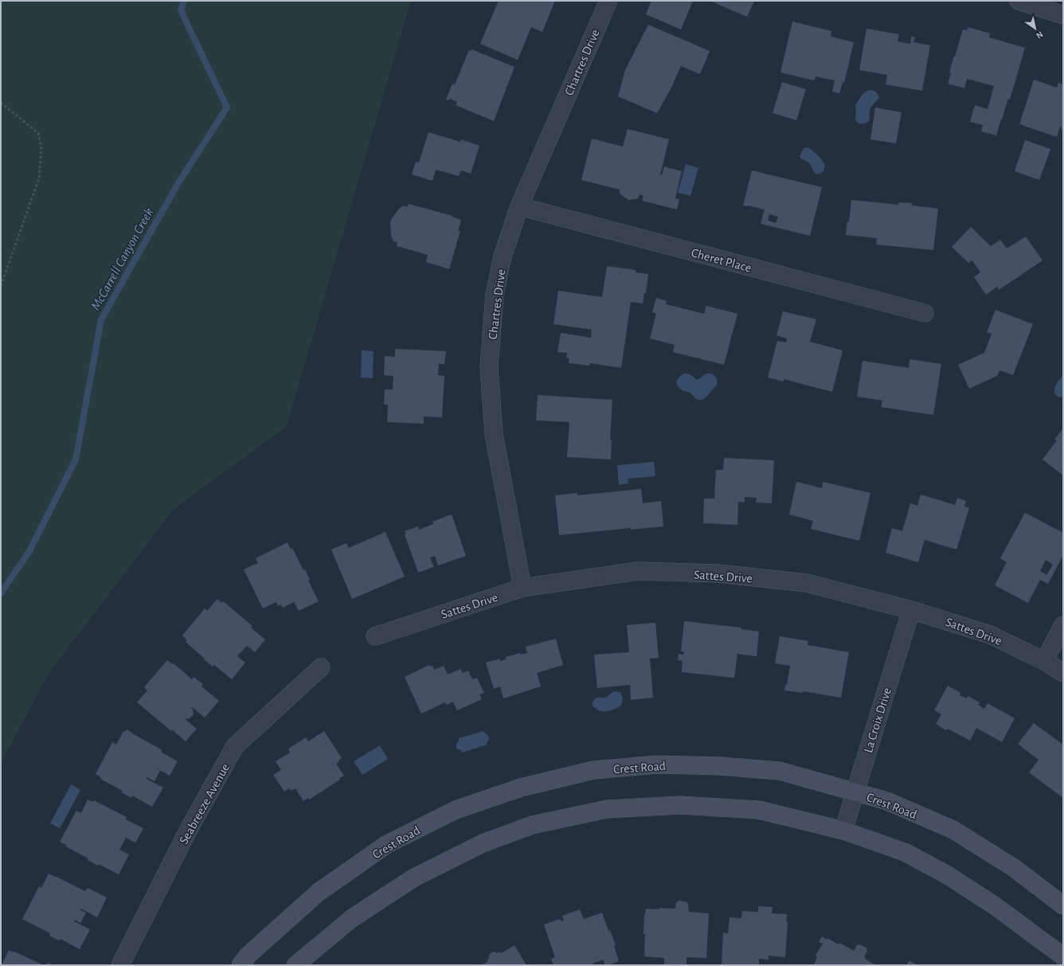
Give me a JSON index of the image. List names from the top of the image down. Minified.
{"streets":{"main road":["Crest Road"],"street":["Chartres Drive","Cheret Place","Sattes Drive","La Croix Drive","Seabreeze Avenue"]},"crossings":[["Chartres Drive","Cheret Place"],["Chartres Drive","Sattes Drive"],["Sattes Drive","La Croix Drive"],["La Croix Drive","Crest Road"]],"water":["McCarrell Canyon Creek"],"north":"bottom right"}
